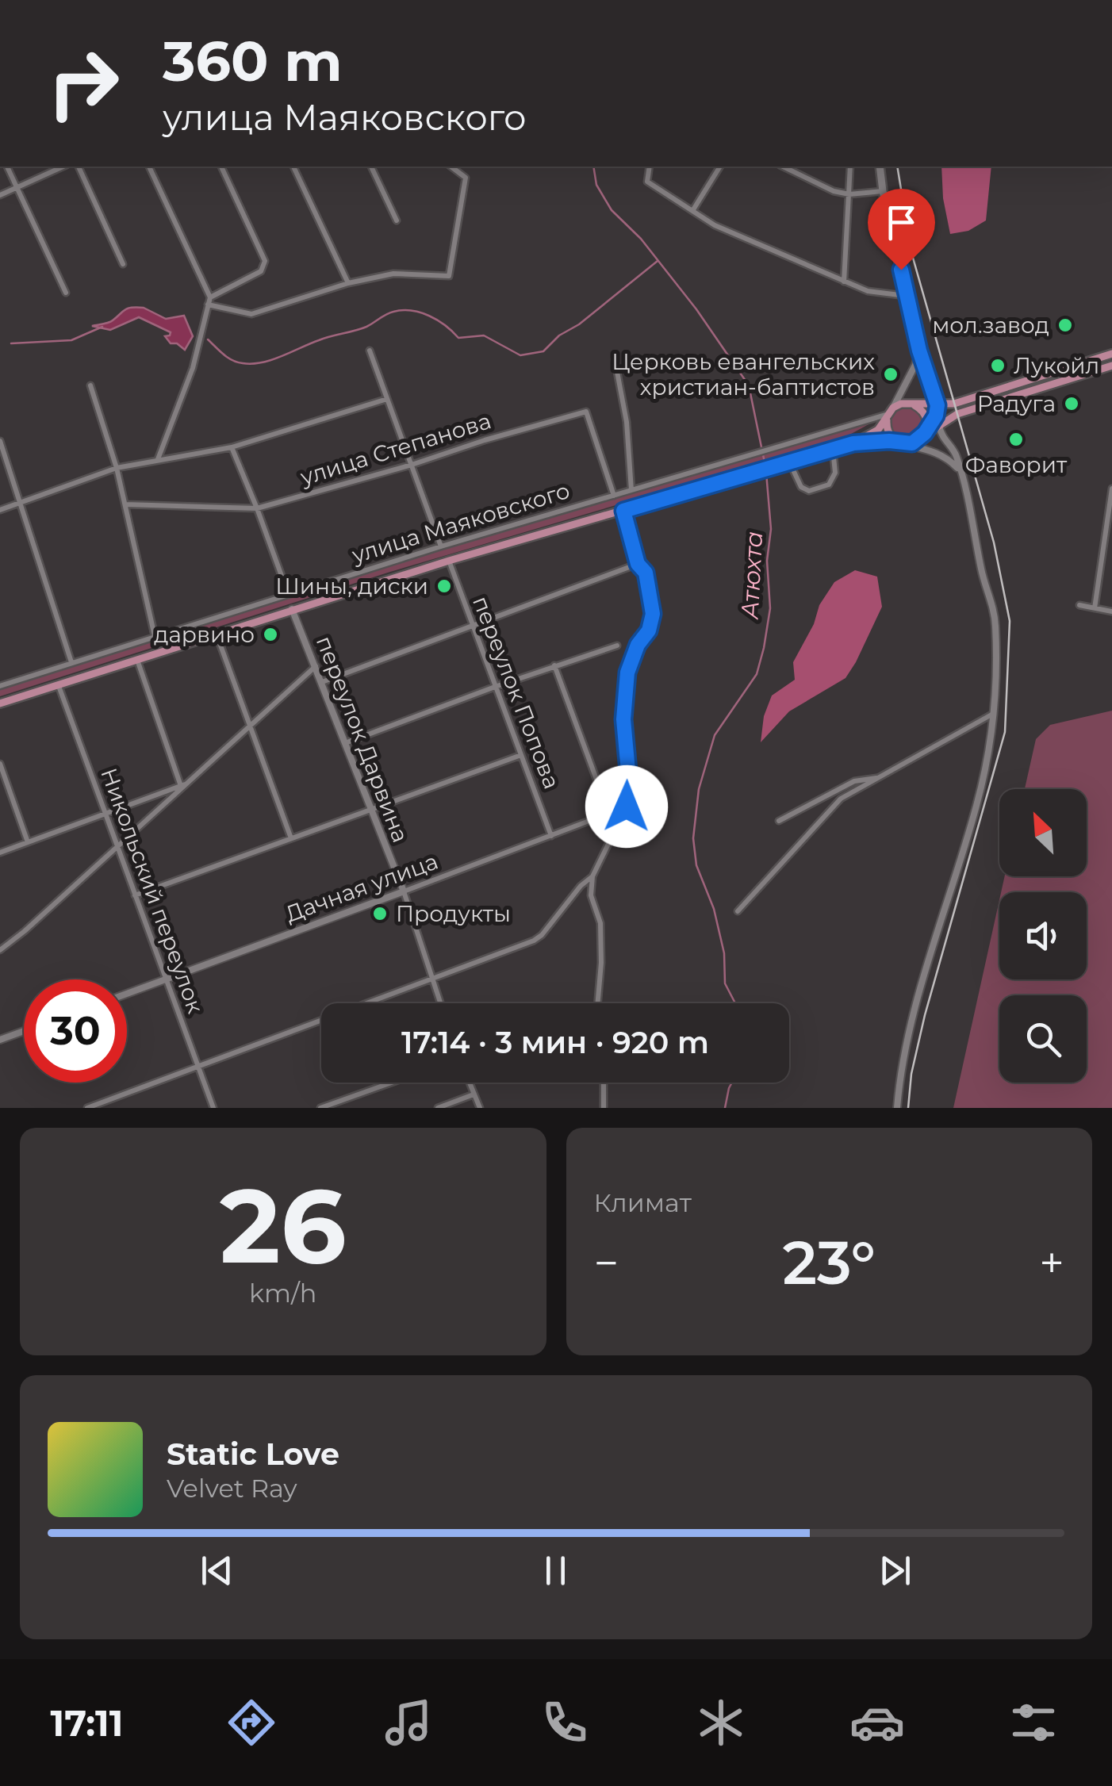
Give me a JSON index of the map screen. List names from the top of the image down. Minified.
{"streets":{"main road":["улица Маяковского"],"street":["улица Степанова","переулок Попова","переулок Дарвина","Дачная улица","Никольский переулок"]},"crossings":[["улица Степанова","улица Маяковского"],["улица Маяковского","переулок Попова"],["улица Маяковского","переулок Дарвина"],["улица Маяковского","Никольский переулок"],["переулок Попова","Дачная улица"],["переулок Дарвина","Дачная улица"],["Дачная улица","Никольский переулок"]],"water":["Атюхта"],"places":["мол.завод","Лукойл","Церковь евангельских христиан-баптистов","Радуга","Фаворит","Шины, диски","дарвино","Продукты"],"north":"top left","page":{"turn":["360 m","улица Маяковского"],"limit":"30","trip":"17:14 · 3 мин · 920 m","tile":[["26","km/h"],"Климат"],"heat":["−","23°","+"],"song":["Static Love","Velvet Ray"],"tabs":"17:11"}}
